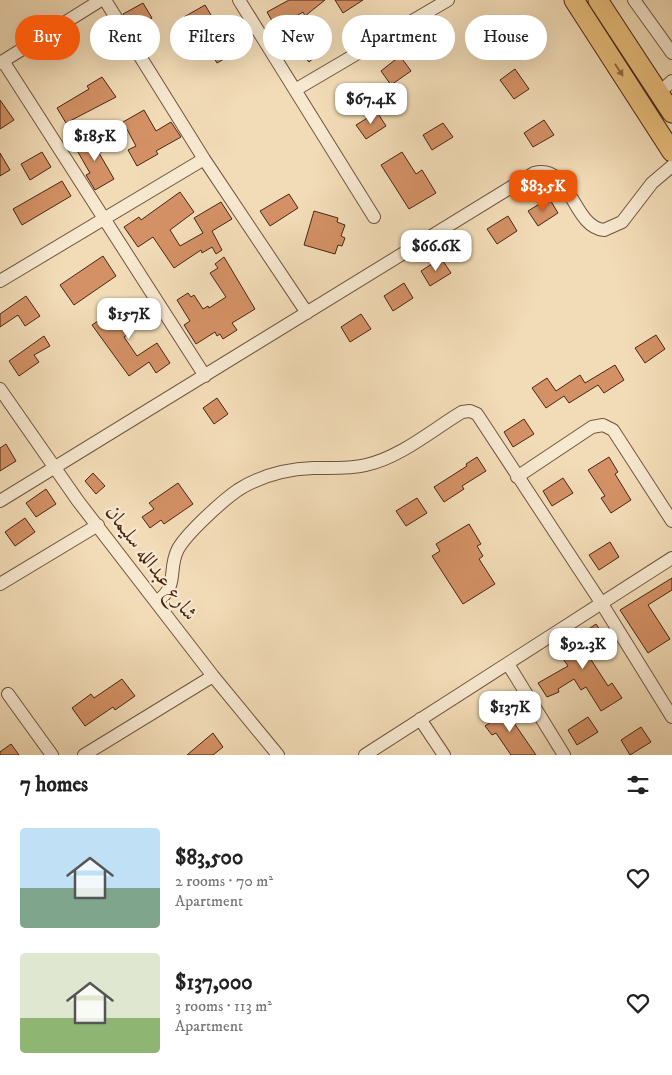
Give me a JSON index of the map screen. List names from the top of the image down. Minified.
{"streets":{"street":["شارع عبدالله سليمان"]},"page":{"chip":["Buy","Rent","Filters","New","Apartment","House"],"price":["$67.4K","$185K","$83.5K","$66.6K","$157K","$92.3K","$137K"],"heading":"7 homes","list":[{"name":"$83,500","note":"2 rooms · 70 m² · Apartment"},{"name":"$137,000","note":"3 rooms · 113 m² · Apartment"}]}}
